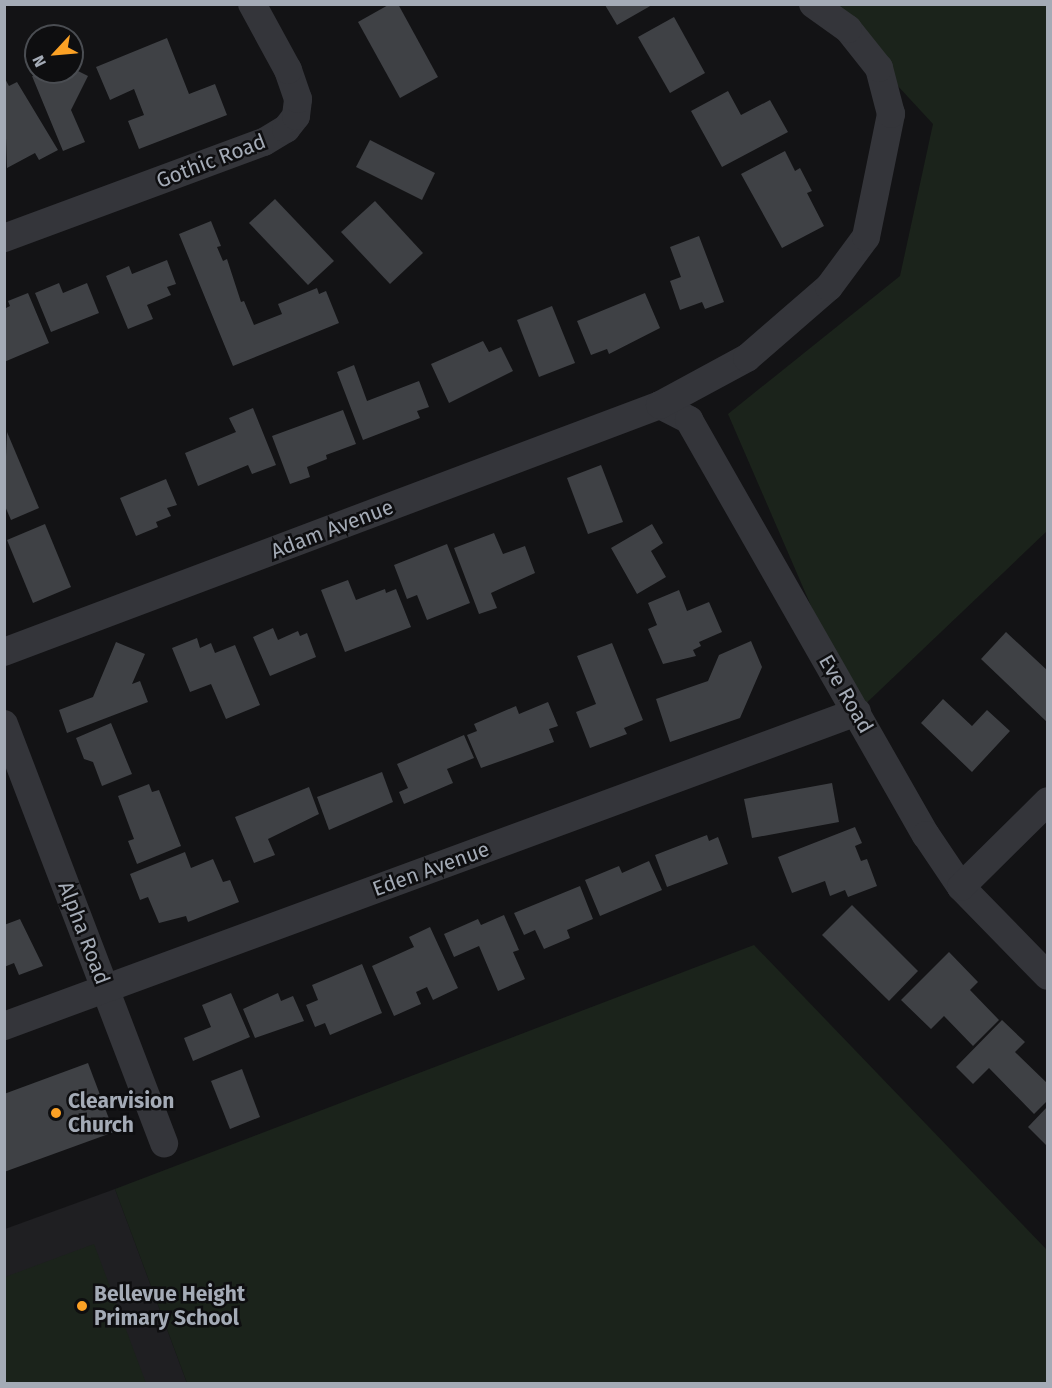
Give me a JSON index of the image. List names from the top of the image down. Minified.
{"streets":{"street":["Gothic Road","Adam Avenue","Eve Road","Eden Avenue","Alpha Road"]},"crossings":[["Adam Avenue","Eve Road"],["Eve Road","Eden Avenue"],["Eden Avenue","Alpha Road"]],"places":["Clearvision Church","Bellevue Height Primary School"],"north":"bottom left"}
